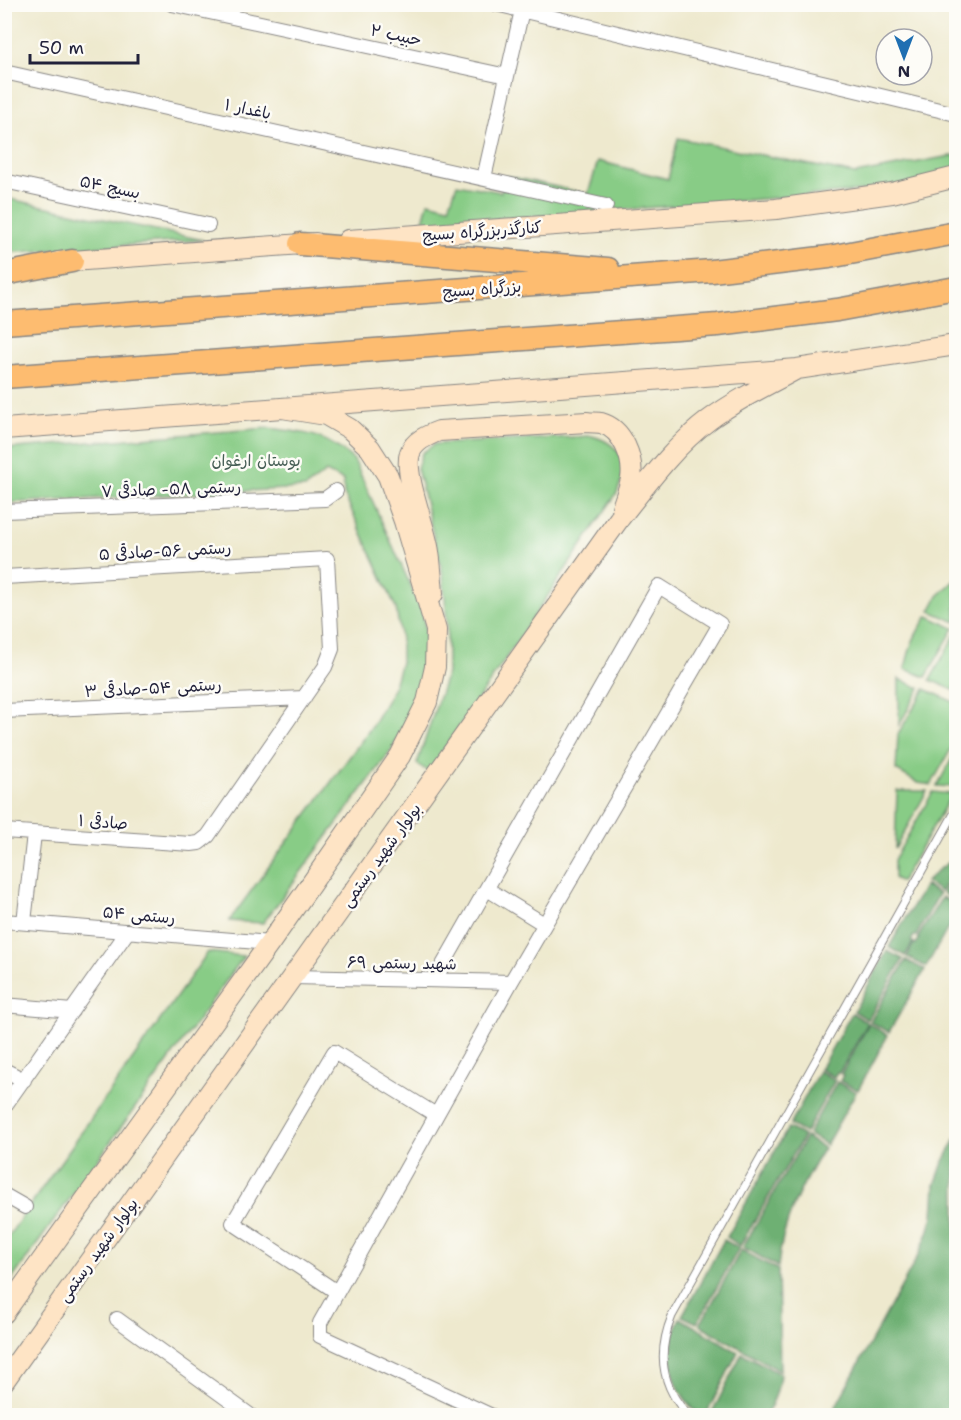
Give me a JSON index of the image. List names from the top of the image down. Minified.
{"streets":{"highway":["بزرگراه بسیج"],"main road":["کنارگذربزرگراه بسیج","بولوار شهید رستمی"],"street":["حبیب ۲","باغدار ۱","بسیج ۵۴","رستمی ۵۸- صادقی ۷","رستمی ۵۶-صادقی ۵","رستمی ۵۴-صادقی ۳","صادقی ۱","رستمی ۵۴","شهید رستمی ۶۹"]},"crossings":[["رستمی ۵۶-صادقی ۵","رستمی ۵۴-صادقی ۳"],["رستمی ۵۶-صادقی ۵","صادقی ۱"],["رستمی ۵۴-صادقی ۳","صادقی ۱"],["بولوار شهید رستمی","شهید رستمی ۶۹"]],"parks":["بوستان ارغوان"],"scale_bar":"50 m","north":"bottom"}
